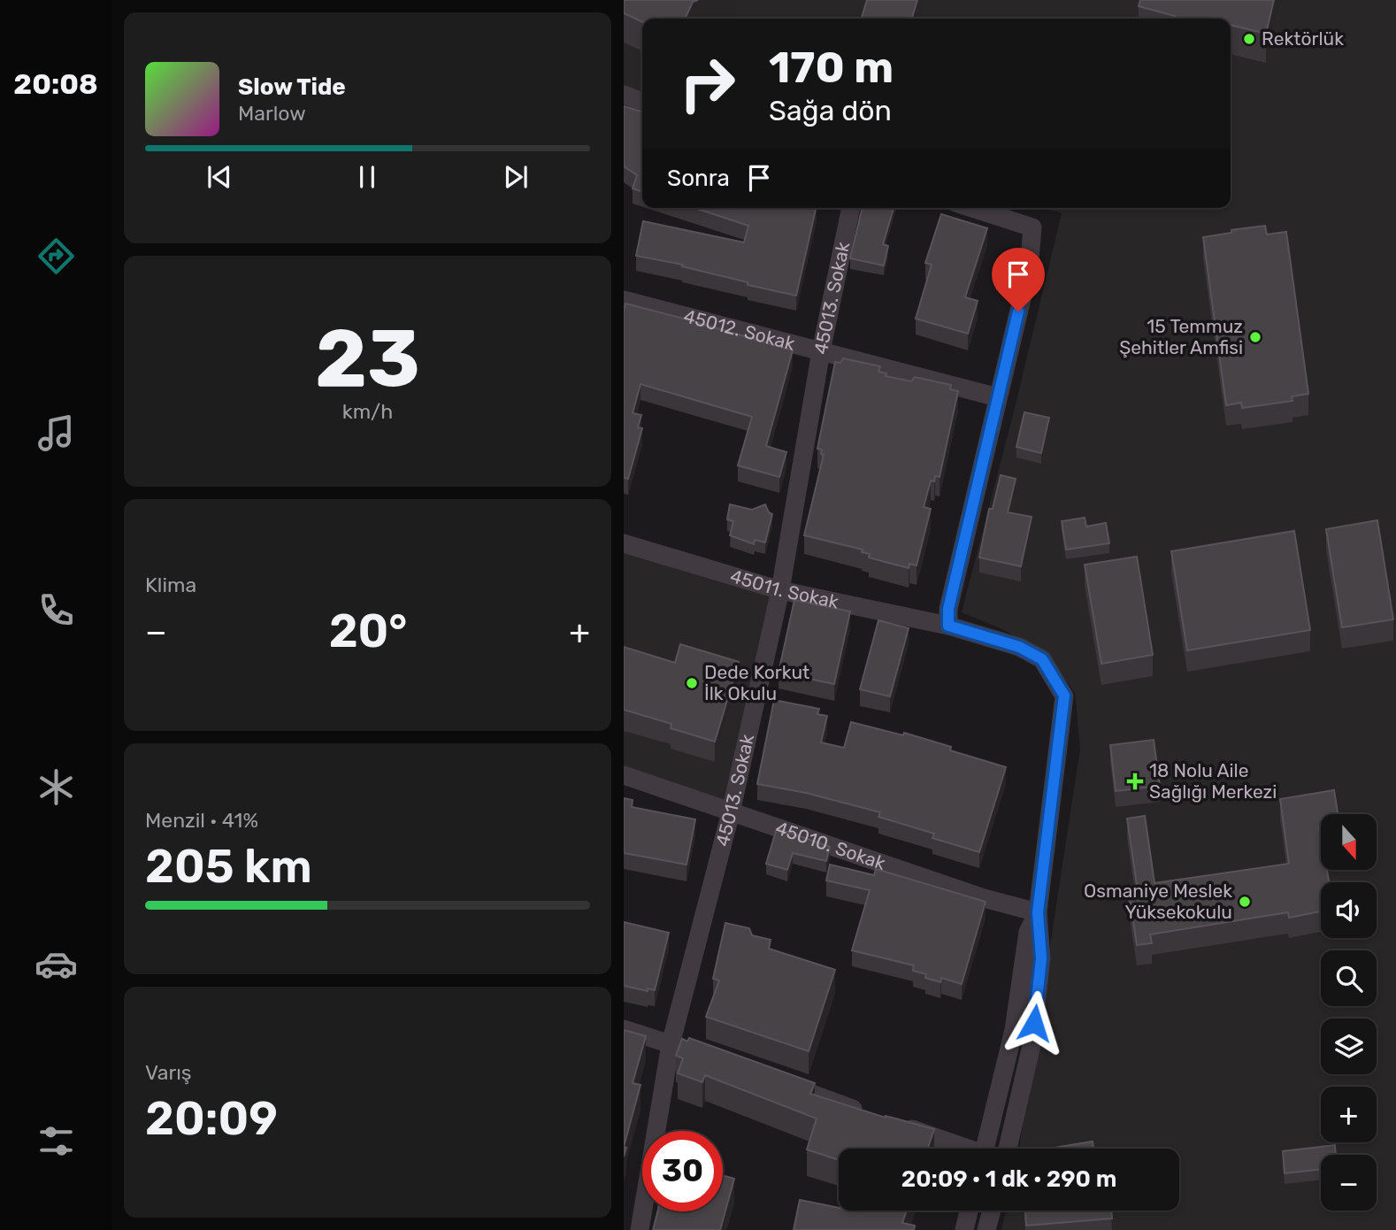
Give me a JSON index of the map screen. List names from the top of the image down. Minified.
{"streets":{"street":["45013. Sokak","45012. Sokak","45011. Sokak","45010. Sokak"]},"crossings":[["45013. Sokak","45012. Sokak"],["45013. Sokak","45011. Sokak"],["45013. Sokak","45010. Sokak"],["45011. Sokak","45010. Sokak"]],"places":{"other":["Rektörlük","15 Temmuz Şehitler Amfisi","Dede Korkut İlk Okulu","Osmaniye Meslek Yüksekokulu"],"health":["18 Nolu Aile Sağlığı Merkezi"]},"north":"bottom","page":{"tabs":"20:08","turn":["170 m","Sağa dön"],"song":["Slow Tide","Marlow"],"then":"Sonra","tile":[["23","km/h"],"Klima",["Menzil · 41%","205 km"],["Varış","20:09"]],"heat":["−","20°","+"],"map_buttons":["+","−"],"limit":"30","trip":"20:09 · 1 dk · 290 m"}}
